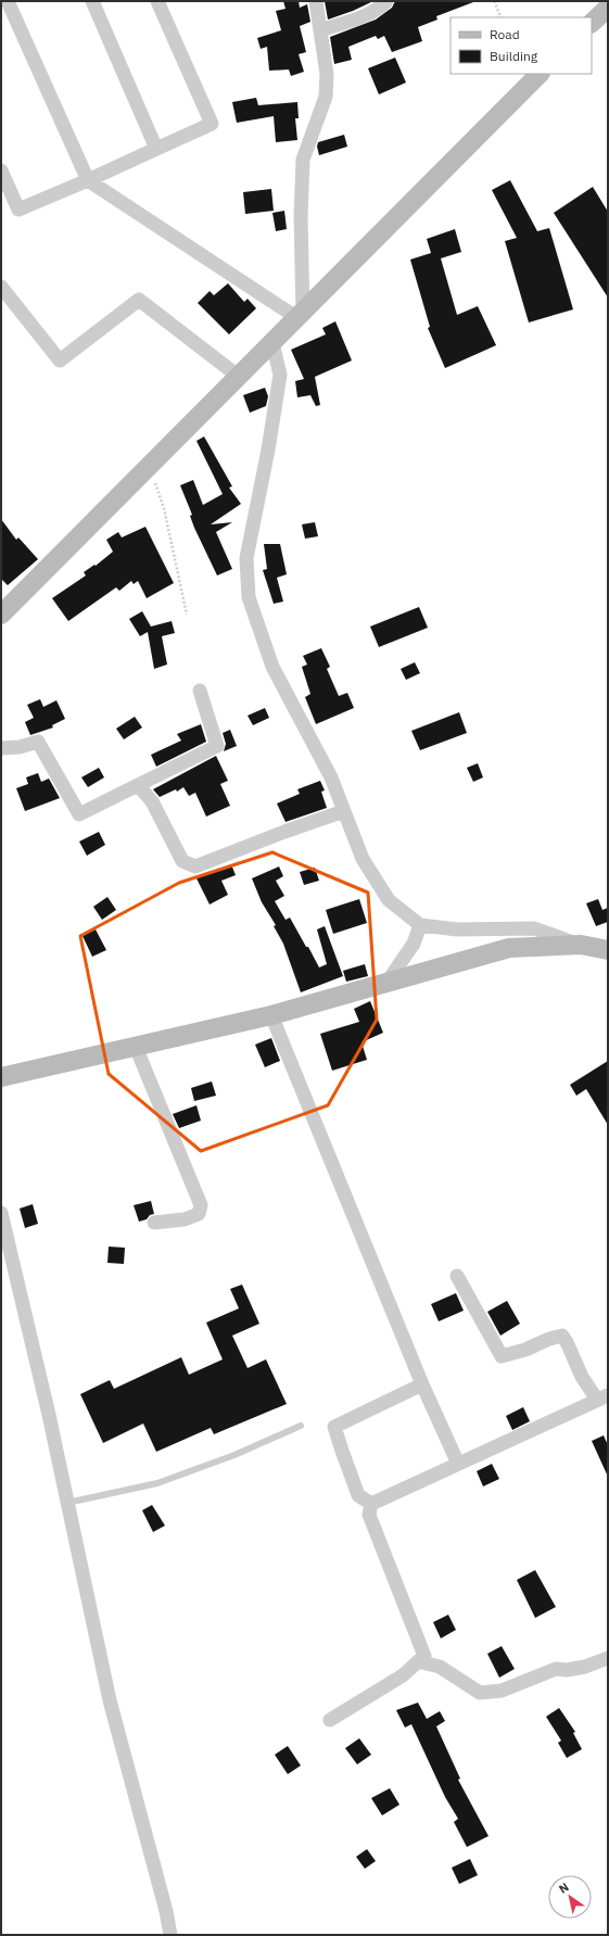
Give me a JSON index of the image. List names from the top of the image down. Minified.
{"legend":["Road","Building"],"north":"top left"}
